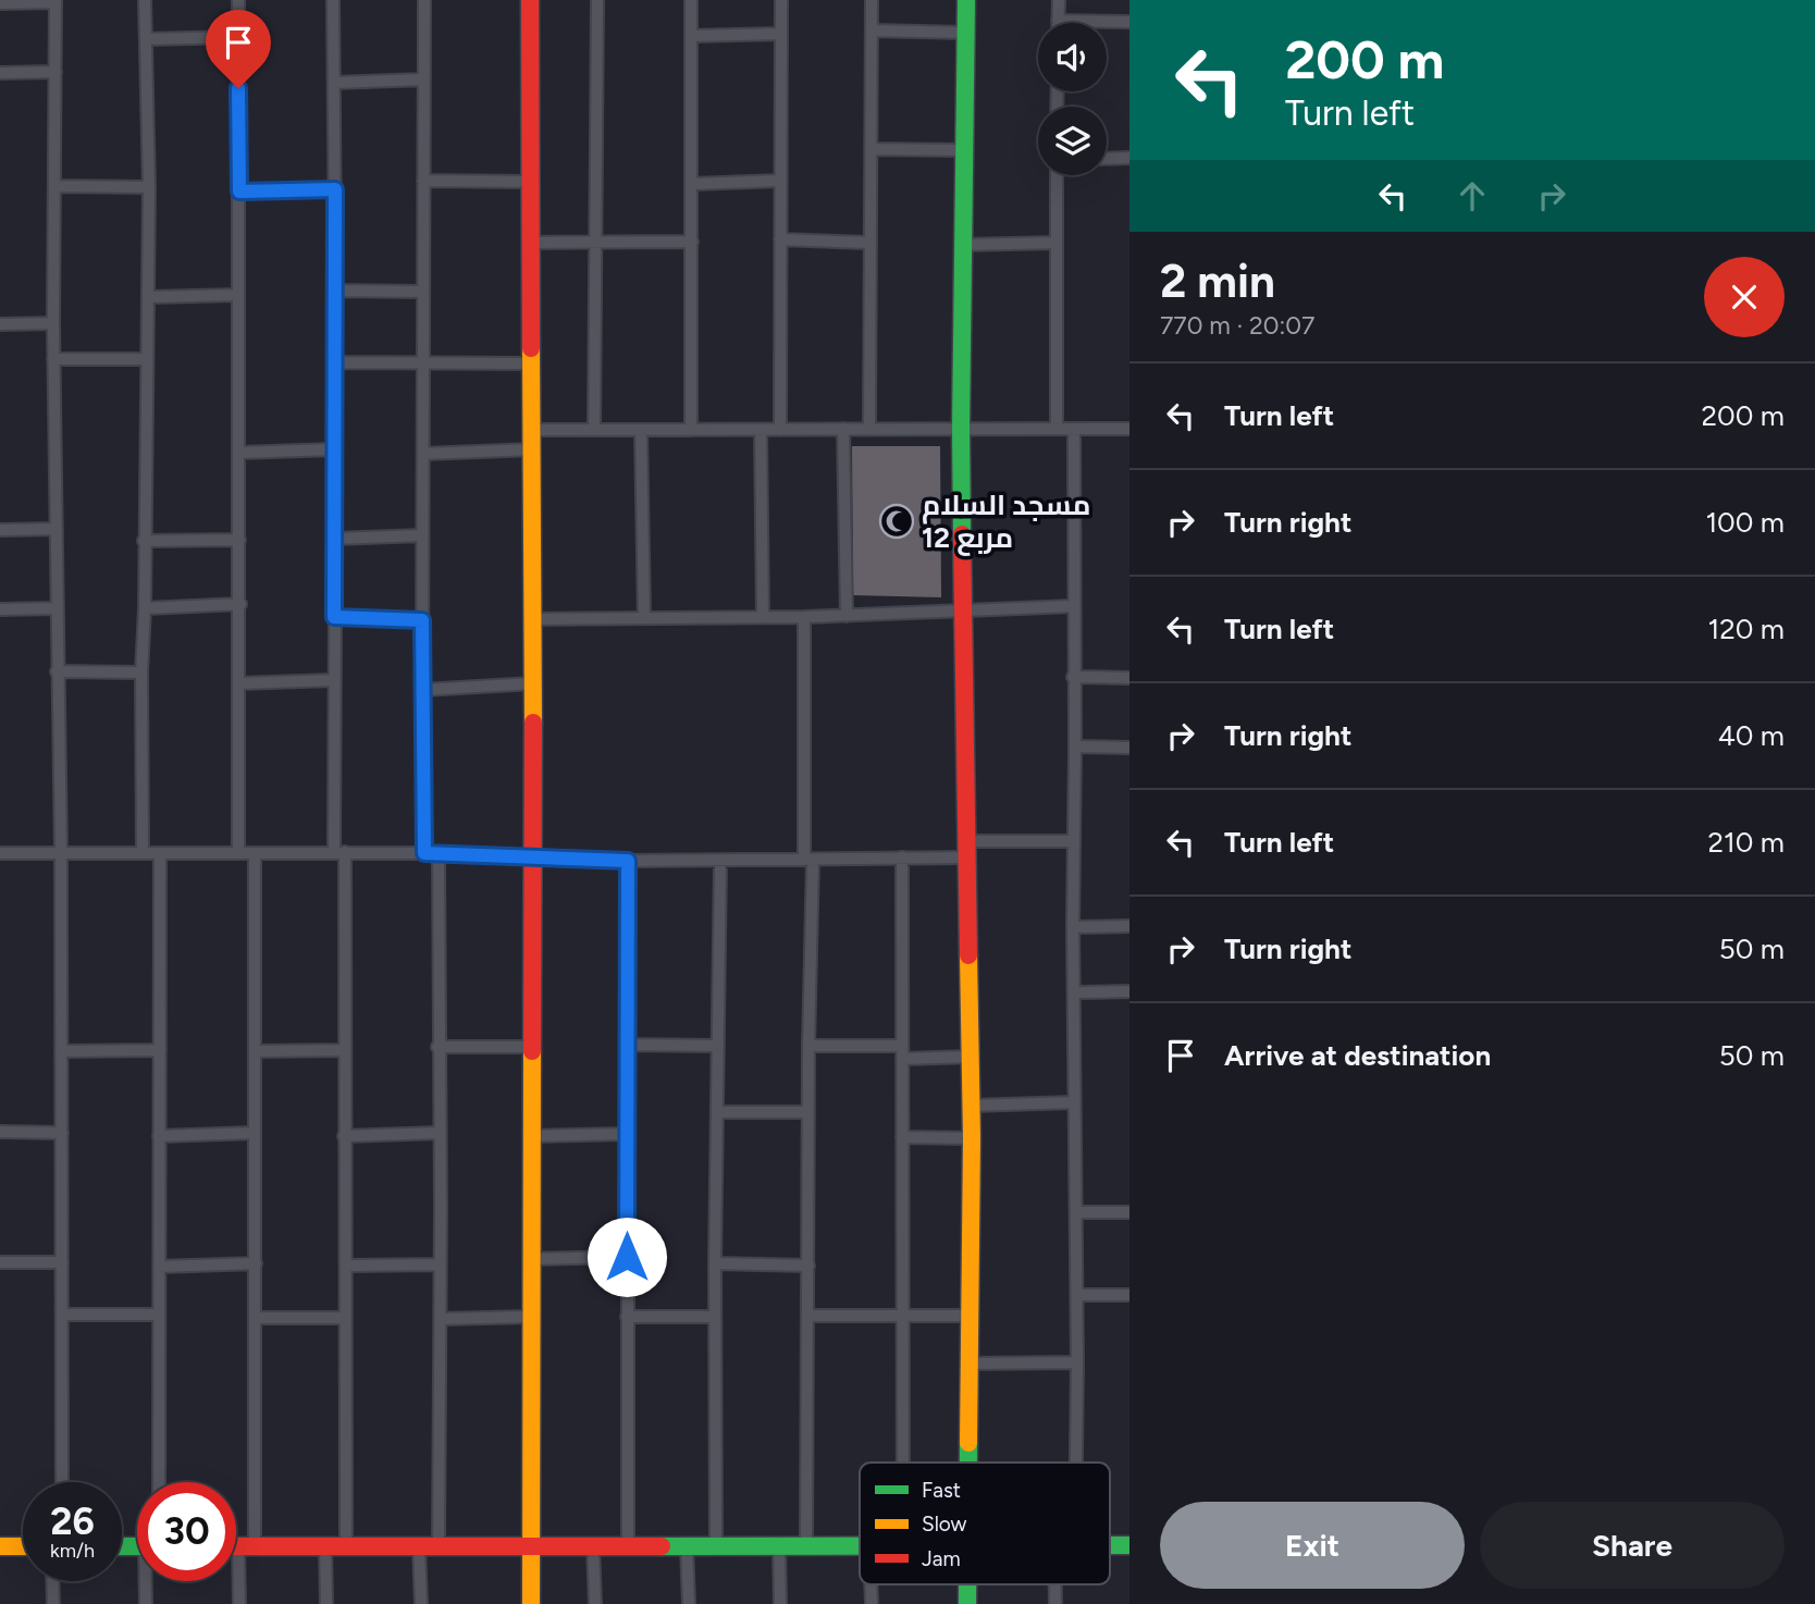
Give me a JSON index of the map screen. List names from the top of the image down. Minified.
{"places":{"mosque":["مسجد السلام مربع 12"]},"legend":["Fast","Slow","Jam"],"page":{"turn":["200 m","Turn left"],"heading":["2 min","770 m · 20:07"],"list":[{"name":"Turn left","value":"200 m"},{"name":"Turn right","value":"100 m"},{"name":"Turn left","value":"120 m"},{"name":"Turn right","value":"40 m"},{"name":"Turn left","value":"210 m"},{"name":"Turn right","value":"50 m"},{"name":"Arrive at destination","value":"50 m"}],"speed":"26 km/h","limit":"30","buttons":["Exit","Share"]}}
